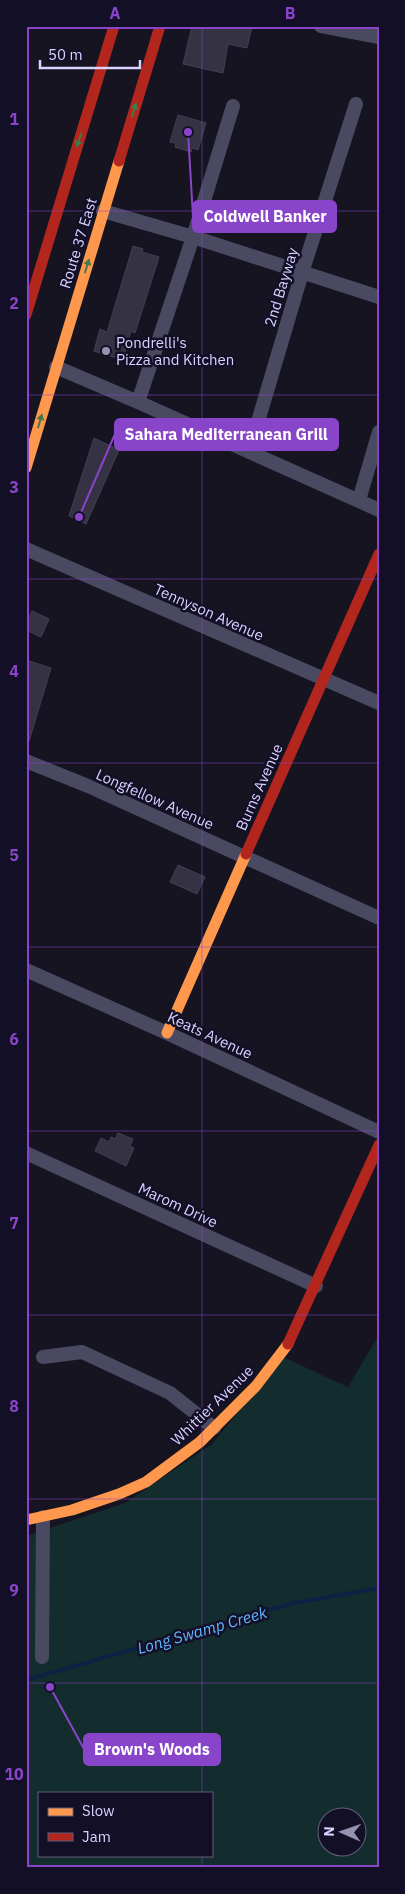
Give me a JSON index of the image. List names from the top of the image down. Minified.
{"streets":{"main road":["Route 37 East","Burns Avenue","Whittier Avenue"],"street":["2nd Bayway","Tennyson Avenue","Longfellow Avenue","Keats Avenue","Marom Drive"]},"crossings":[["Tennyson Avenue","Burns Avenue"],["Burns Avenue","Longfellow Avenue"],["Burns Avenue","Keats Avenue"],["Marom Drive","Whittier Avenue"]],"water":["Long Swamp Creek"],"places":["Coldwell Banker","Pondrelli's Pizza and Kitchen","Sahara Mediterranean Grill","Brown's Woods"],"legend":["Slow","Jam"],"scale_bar":"50 m","north":"left","grid":{"columns":["A","B"],"rows":["1","2","3","4","5","6","7","8","9","10"]}}
